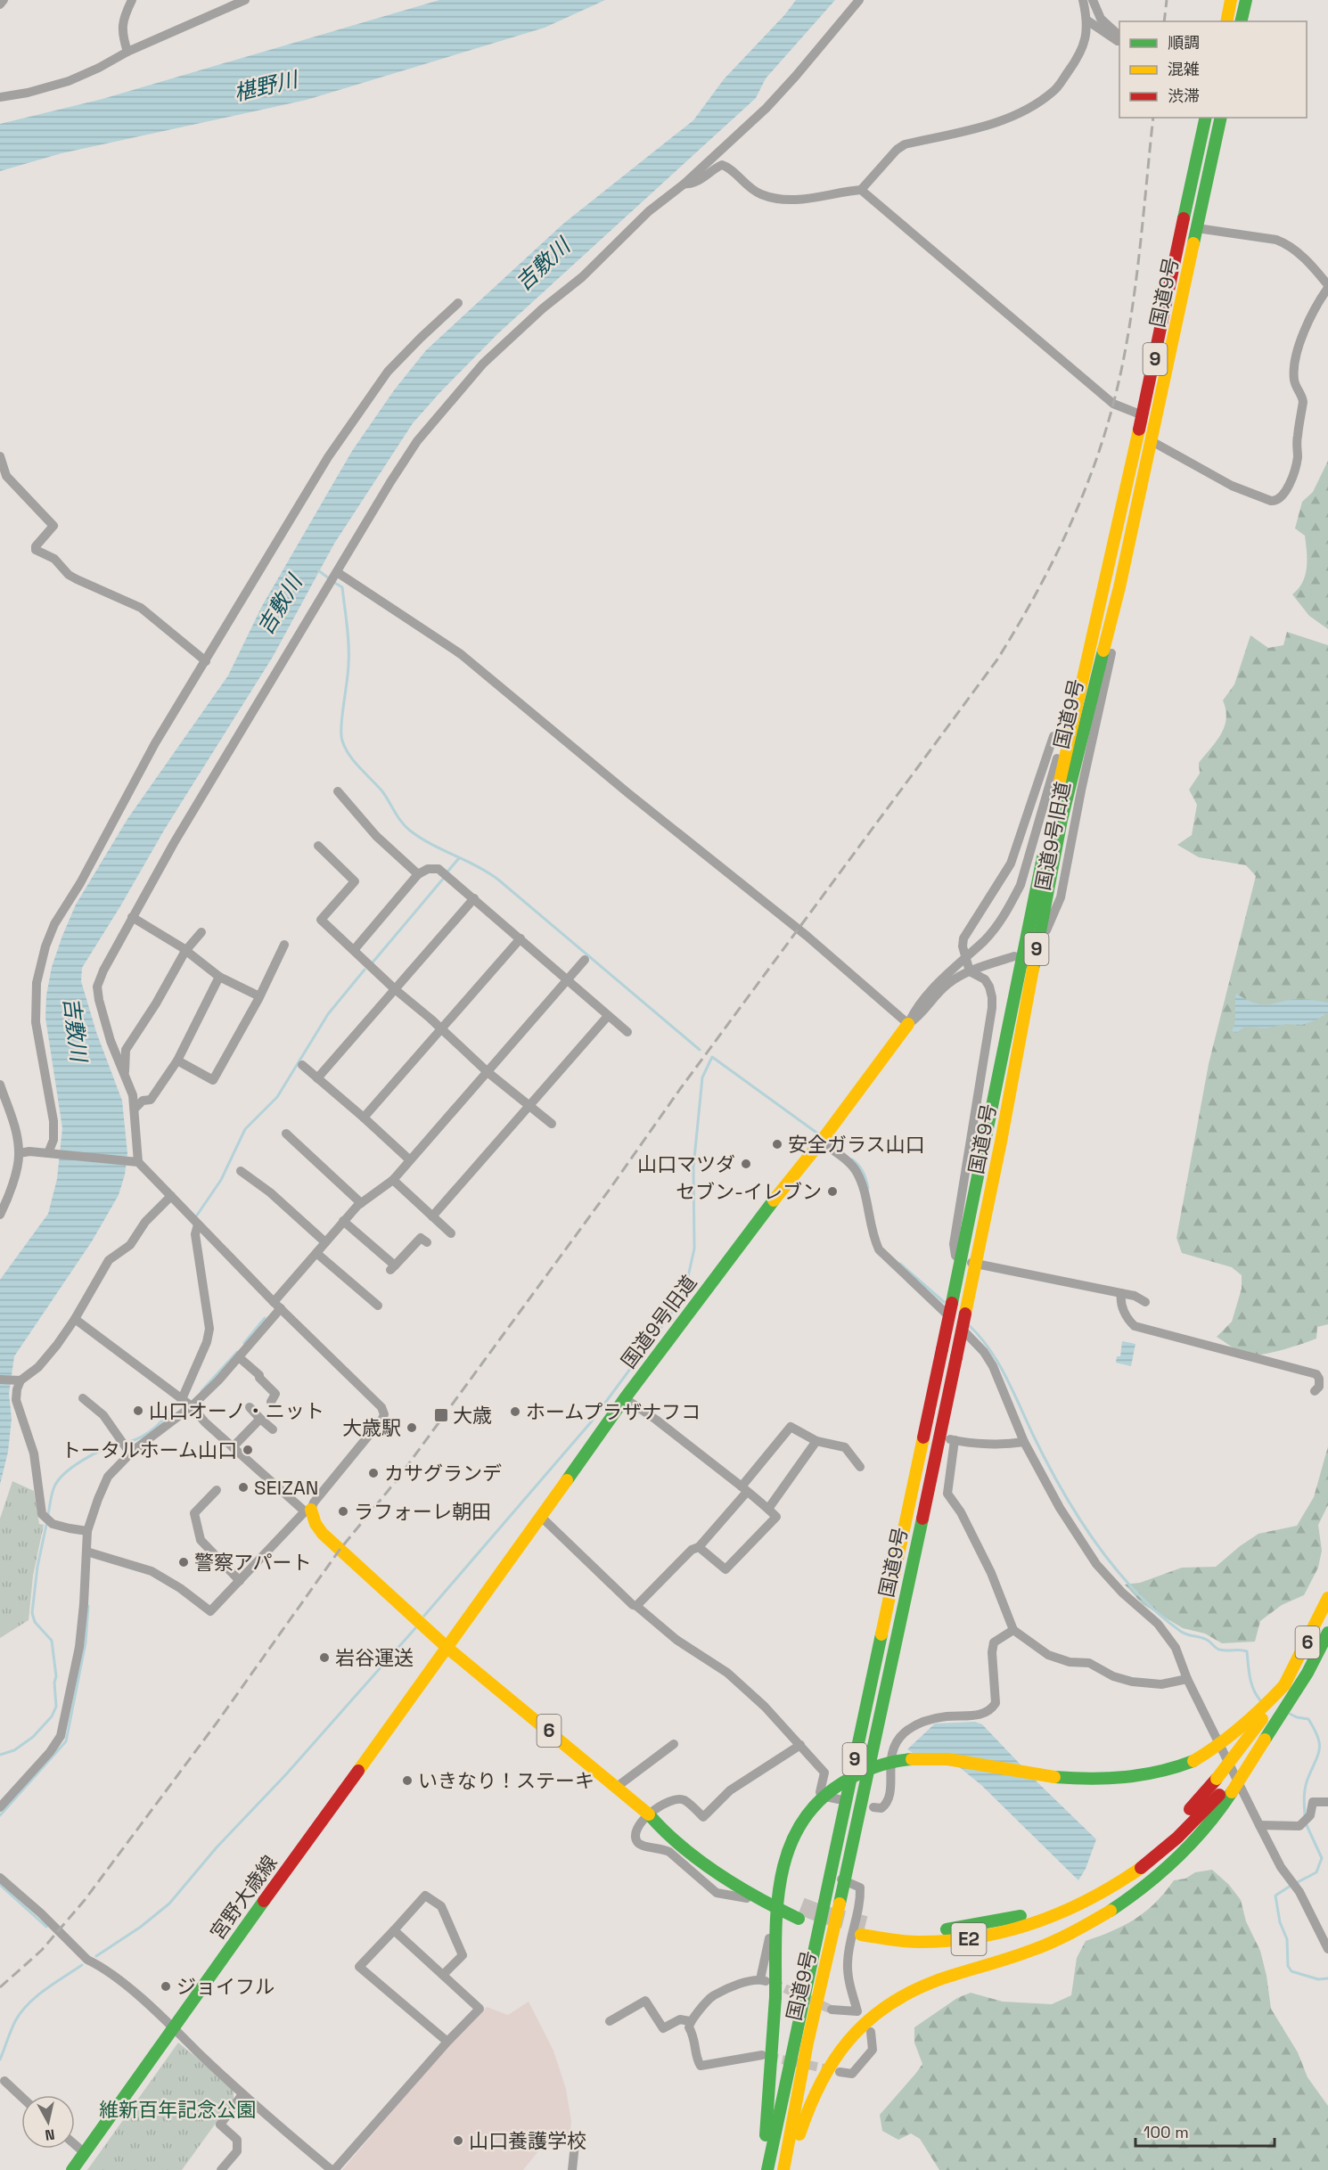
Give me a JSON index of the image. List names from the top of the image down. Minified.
{"streets":{"main road":["国道9号","9","国道9号旧道","6","宮野大歳線","E2"]},"crossings":[["国道9号","国道9号旧道"],["国道9号旧道","6"],["国道9号旧道","宮野大歳線"],["6","宮野大歳線"],["6","E2"]],"water":["椹野川","吉敷川"],"parks":["維新百年記念公園"],"places":{"other":["安全ガラス山口","山口マツダ","セブン-イレブン","山口オーノ・ニット","ホームプラザナフコ","大歳駅","トータルホーム山口","カサグランデ","SEIZAN","ラフォーレ朝田","警察アパート","岩谷運送","いきなり！ステーキ","ジョイフル","山口養護学校"],"transit":["大歳"]},"legend":["順調","混雑","渋滞"],"scale_bar":"100 m","north":"bottom"}
